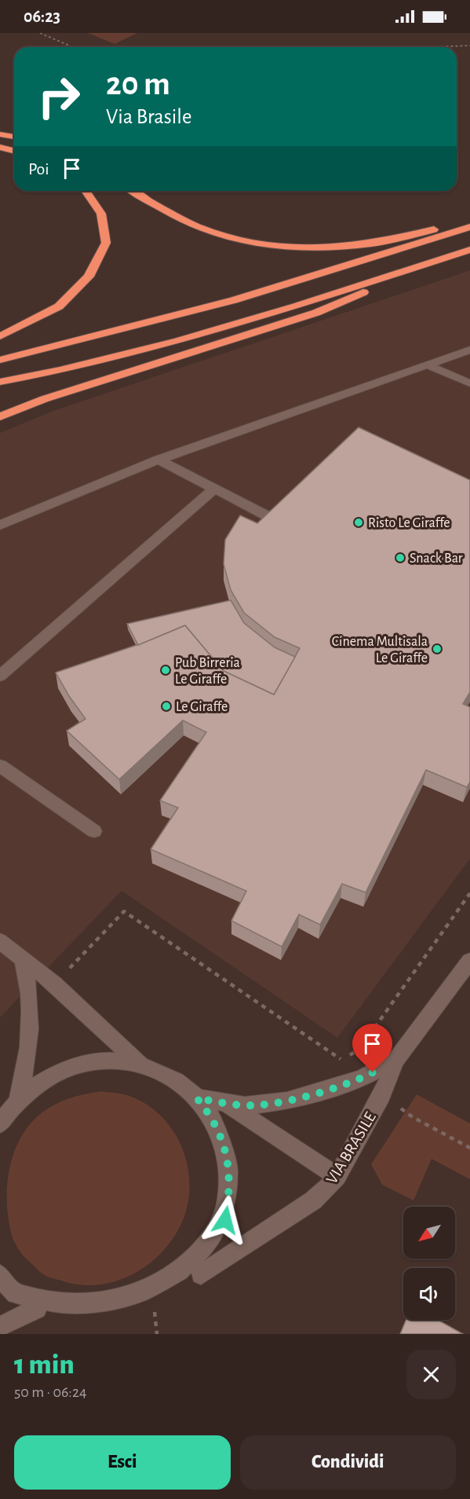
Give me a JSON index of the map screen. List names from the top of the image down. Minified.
{"streets":{"street":["VIA BRASILE"]},"places":["Risto Le Giraffe","Snack Bar","Cinema Multisala Le Giraffe","Pub Birreria Le Giraffe","Le Giraffe"],"north":"bottom left","page":{"status":"06:23","turn":["20 m","Via Brasile"],"then":"Poi","heading":["1 min","50 m · 06:24"],"buttons":["Esci","Condividi"]}}
